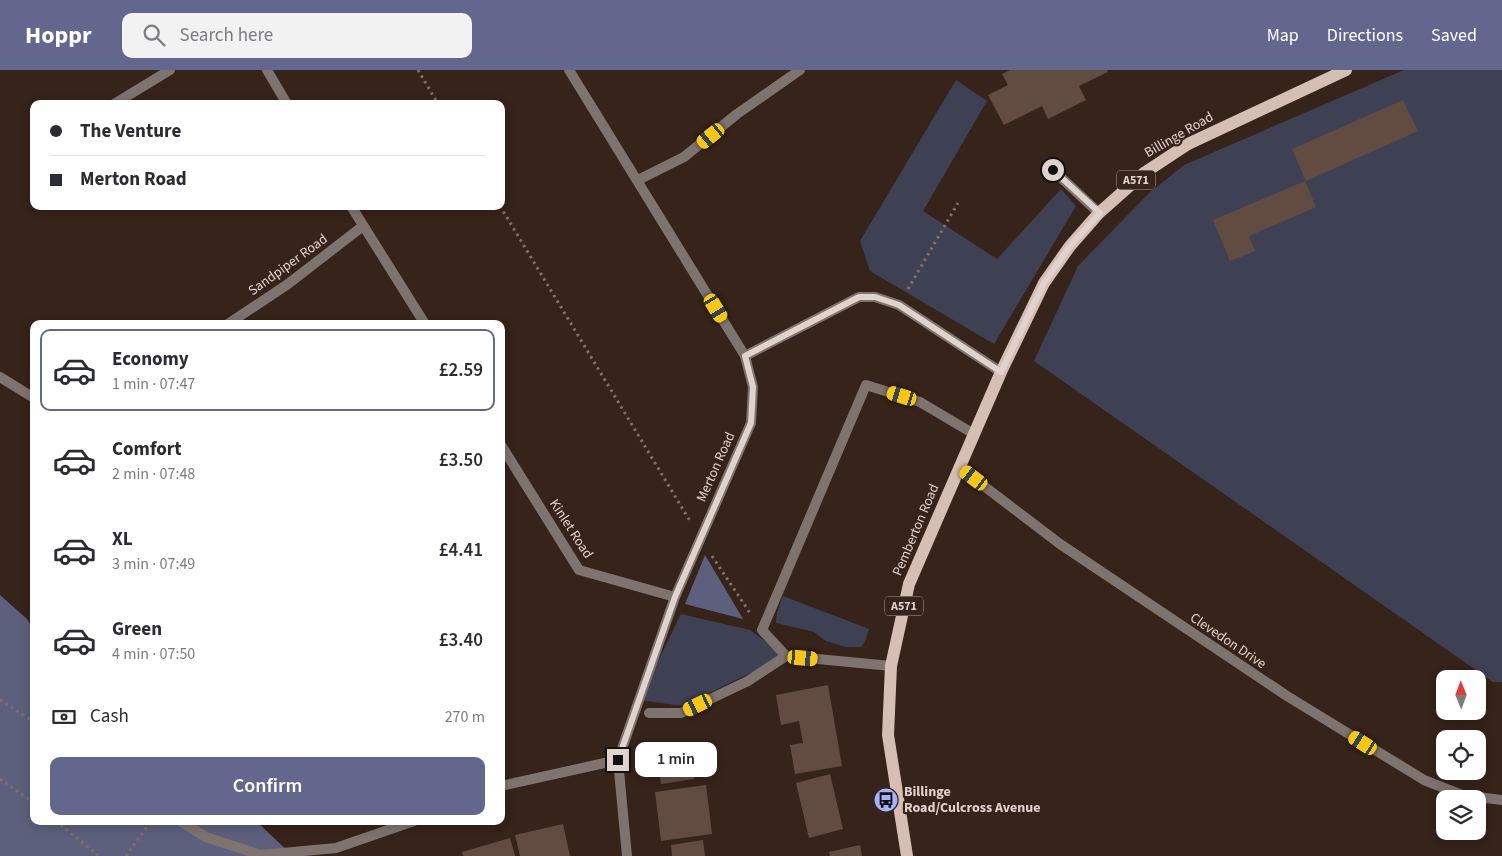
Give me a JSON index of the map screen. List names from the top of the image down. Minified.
{"streets":{"main road":["Billinge Road","A571","Pemberton Road"],"street":["Sandpiper Road","Merton Road","Kinlet Road","Clevedon Drive"]},"crossings":[["Billinge Road","Pemberton Road"],["Merton Road","Kinlet Road"],["Pemberton Road","Clevedon Drive"]],"places":{"bus stop":["Billinge Road/Culcross Avenue"]},"north":"top","page":{"header":"Hoppr","search":"Search here","nav":["Map","Directions","Saved"],"banner":["The Venture","Merton Road"],"list":[{"name":"Economy","note":"1 min · 07:47","value":"£2.59"},{"name":"Comfort","note":"2 min · 07:48","value":"£3.50"},{"name":"XL","note":"3 min · 07:49","value":"£4.41"},{"name":"Green","note":"4 min · 07:50","value":"£3.40"}],"pay":["Cash","270 m"],"bubble":"1 min","buttons":"Confirm"}}
